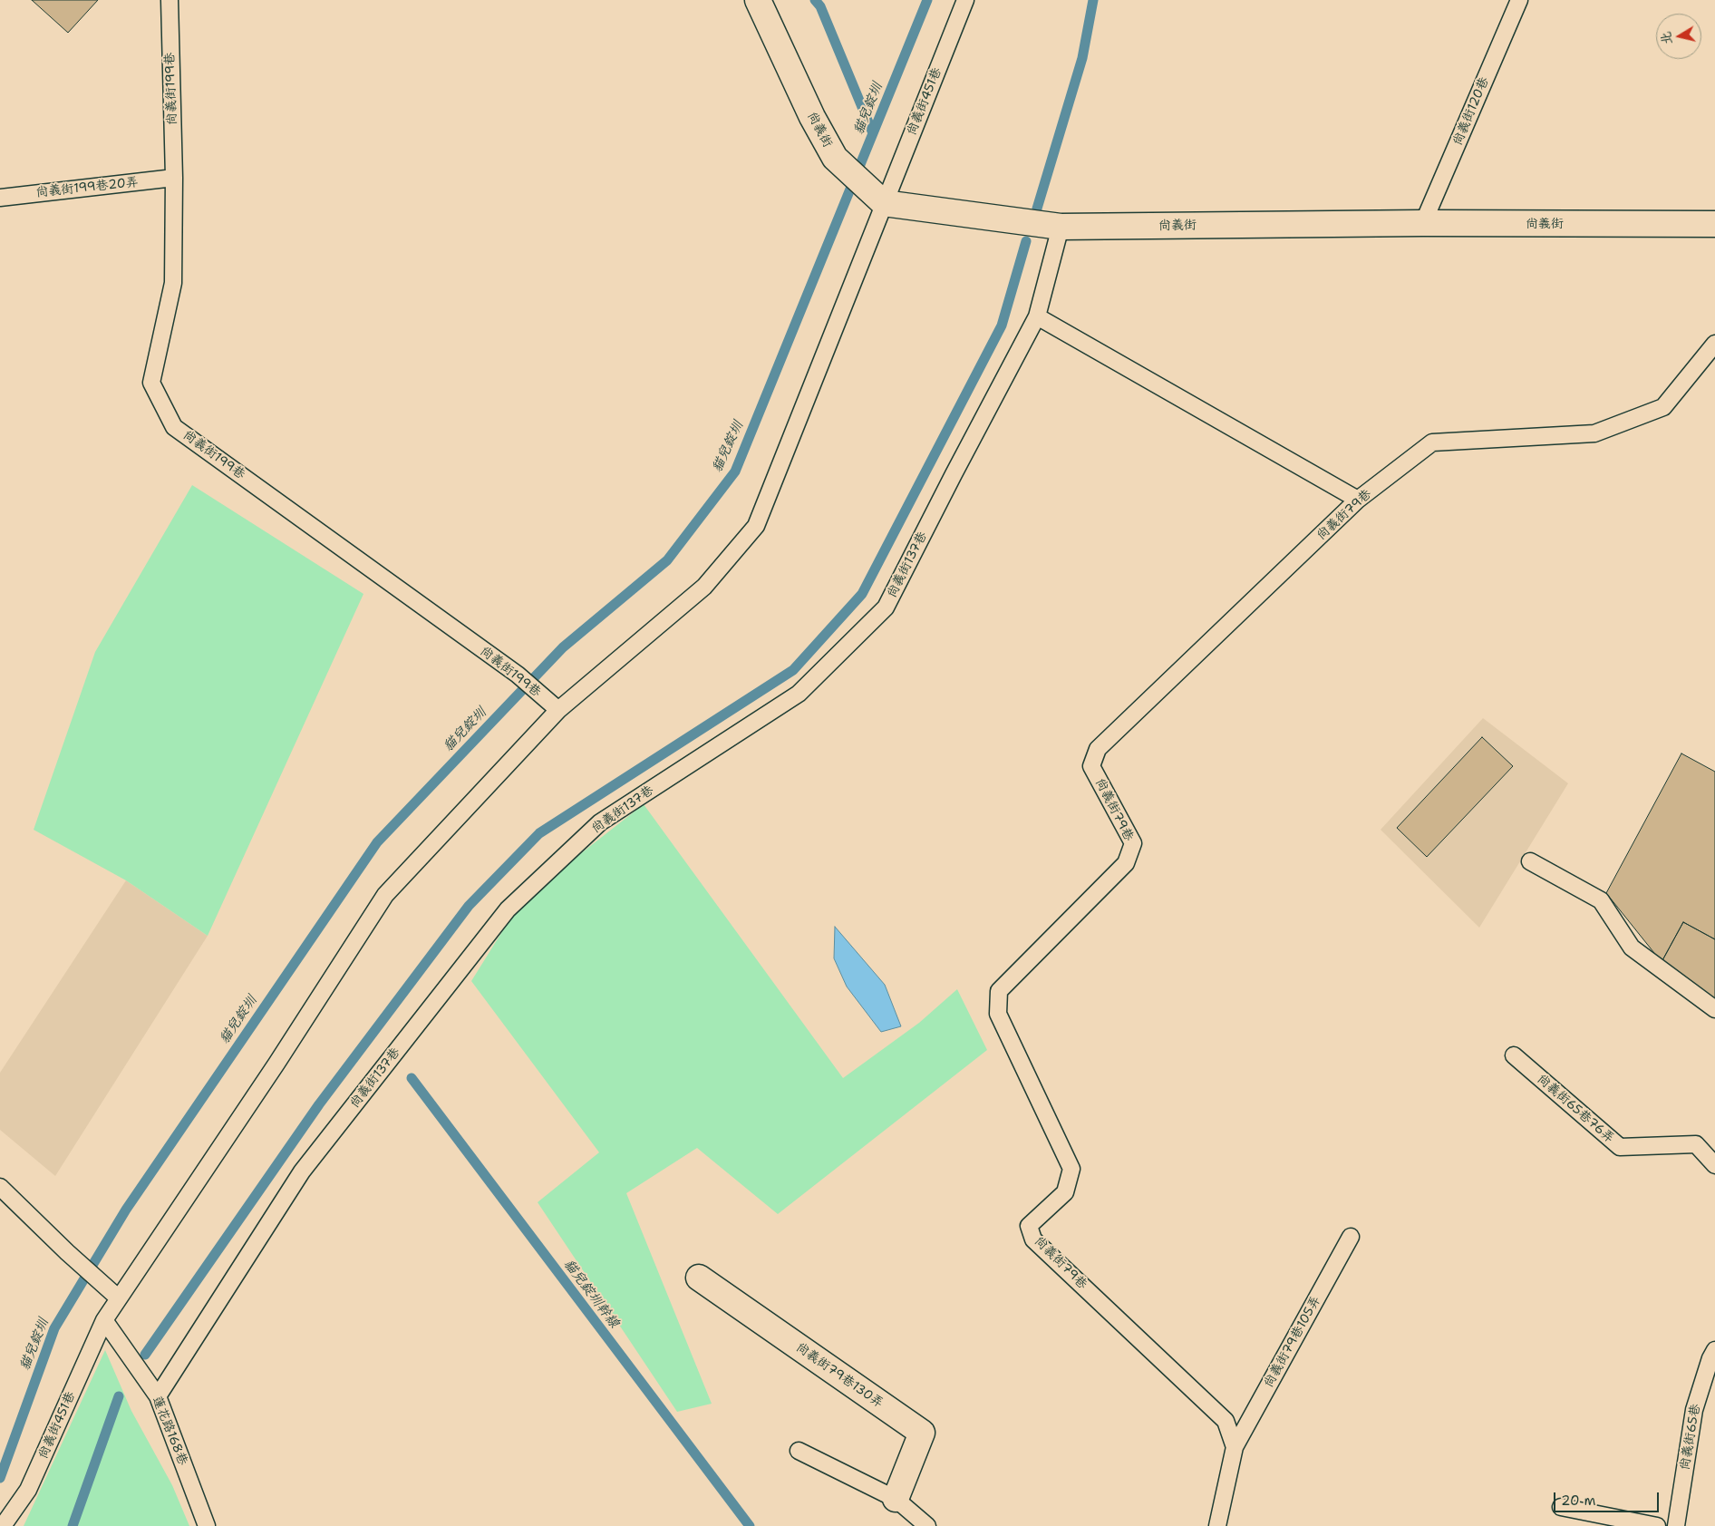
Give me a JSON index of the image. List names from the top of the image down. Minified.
{"streets":{"street":["尚義街","尚義街79巷130弄"],"lane":["尚義街199巷","尚義街451巷","尚義街120巷","尚義街199巷20弄","尚義街79巷","尚義街137巷","尚義街65巷76弄","尚義街79巷105弄","蓮花路168巷","尚義街65巷"]},"crossings":[["尚義街199巷","尚義街199巷20弄"],["尚義街451巷","尚義街"],["尚義街451巷","蓮花路168巷"],["尚義街120巷","尚義街"],["尚義街","尚義街137巷"],["尚義街79巷","尚義街79巷105弄"],["尚義街137巷","蓮花路168巷"]],"water":["貓兒錠圳","貓兒錠圳幹線"],"scale_bar":"20 m","north":"left"}
